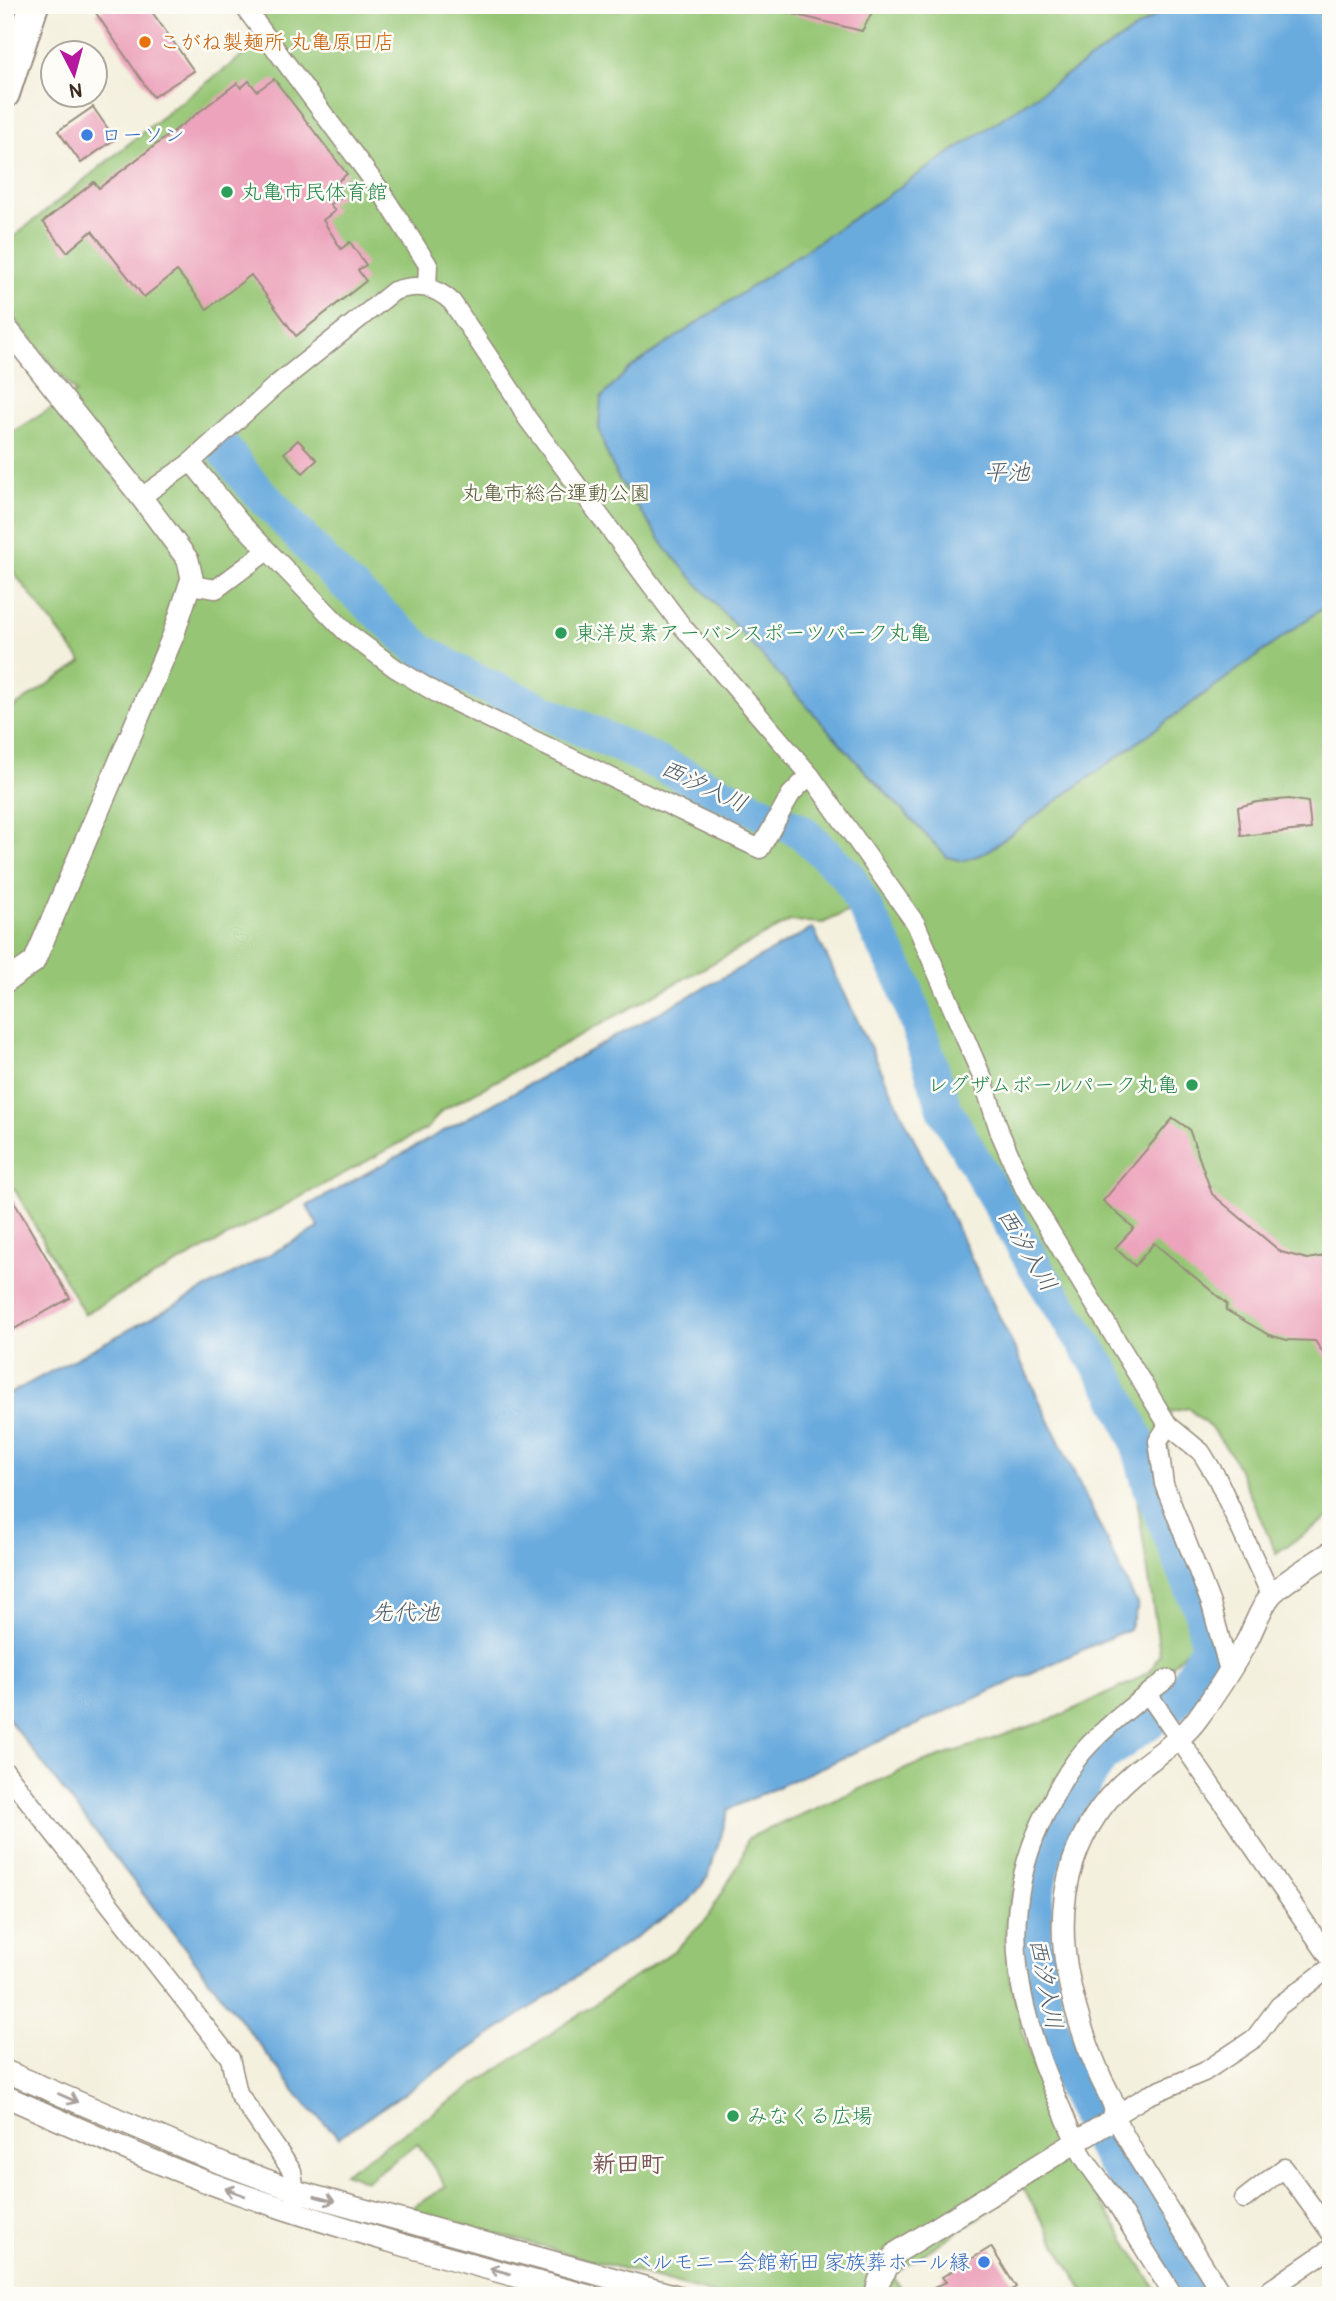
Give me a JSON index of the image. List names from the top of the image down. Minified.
{"districts":["新田町"],"water":["平池","西汐入川","先代池"],"parks":["丸亀市総合運動公園"],"places":["こがね製麺所 丸亀原田店","ローソン","丸亀市民体育館","東洋炭素アーバンスポーツパーク丸亀","レグザムボールパーク丸亀","みなくる広場","ベルモニー会館新田 家族葬ホール縁"],"north":"bottom"}
